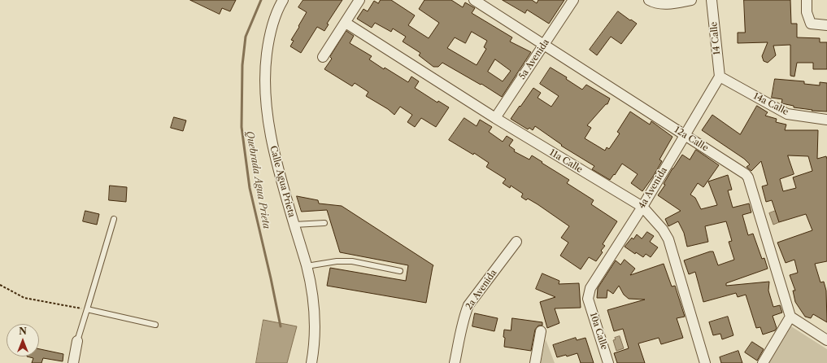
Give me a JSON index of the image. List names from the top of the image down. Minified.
{"streets":{"street":["14 Calle","5a Avenida","14a Calle","12a Calle","11a Calle","Calle Agua Prieta","4a Avenida","2a Avenida","10a Calle"]},"crossings":[["14 Calle","14a Calle"],["14 Calle","4a Avenida"],["5a Avenida","12a Calle"],["5a Avenida","11a Calle"],["14a Calle","4a Avenida"],["12a Calle","4a Avenida"],["11a Calle","4a Avenida"],["4a Avenida","10a Calle"]],"water":["Quebrada Agua Prieta"],"north":"top"}
